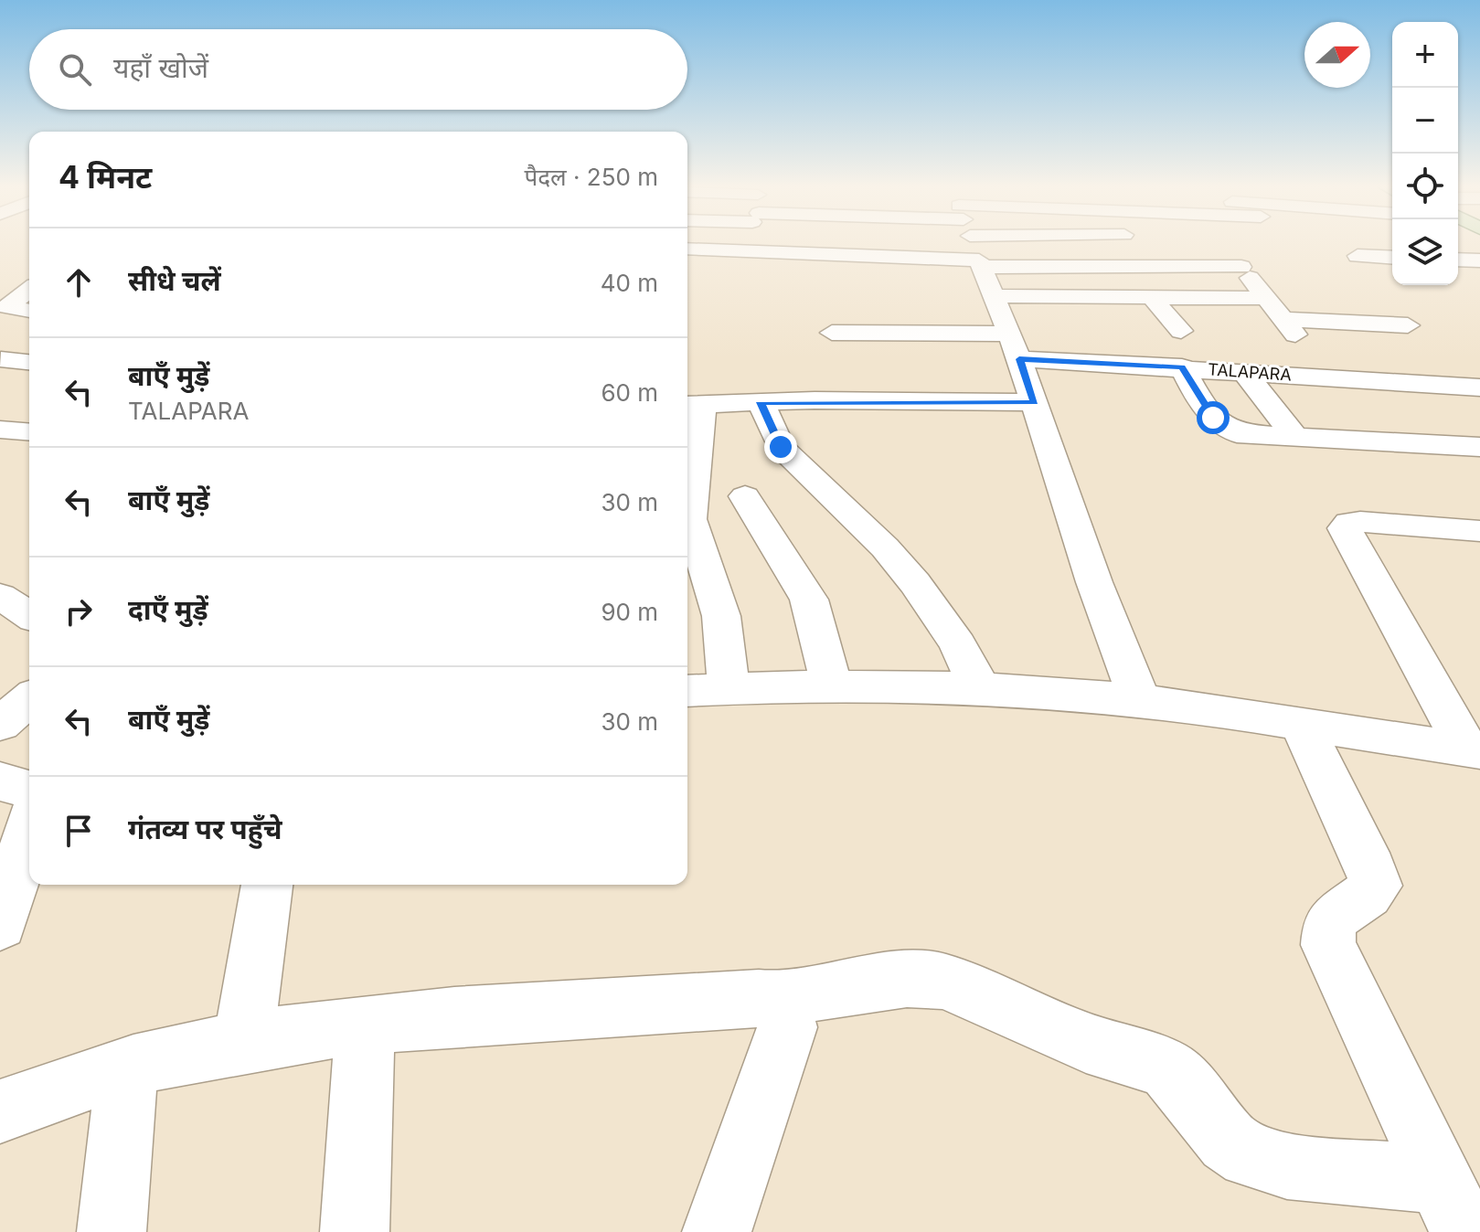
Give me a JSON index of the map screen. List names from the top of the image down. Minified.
{"streets":{"street":["TALAPARA"]},"north":"right","page":{"map_buttons":["+","−"],"search":"यहाँ खोजें","heading":["4 मिनट","पैदल · 250 m"],"list":[["सीधे चलें","40 m"],["बाएँ मुड़ें","TALAPARA","60 m"],["बाएँ मुड़ें","30 m"],["दाएँ मुड़ें","90 m"],["बाएँ मुड़ें","30 m"],"गंतव्य पर पहुँचे"]}}
